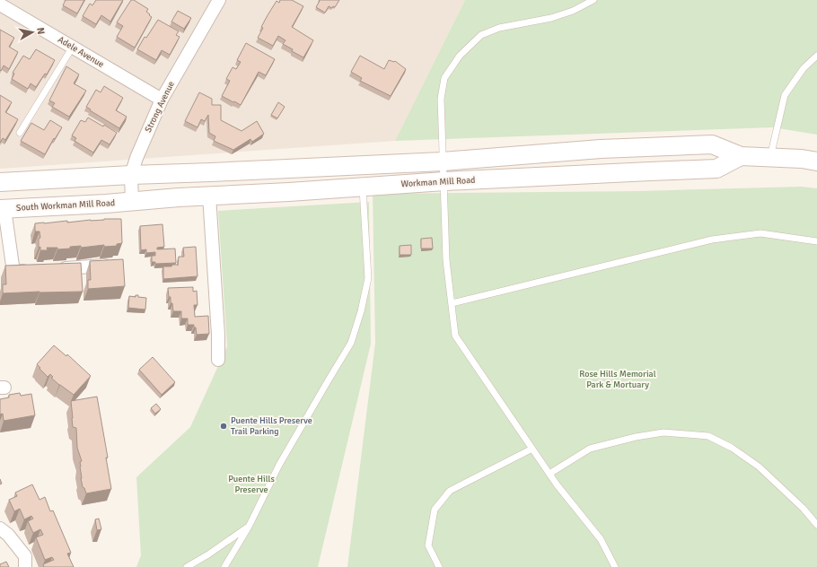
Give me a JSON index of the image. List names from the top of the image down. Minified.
{"streets":{"main road":["Workman Mill Road","South Workman Mill Road"],"street":["Adele Avenue","Strong Avenue"]},"crossings":[["Adele Avenue","Strong Avenue"],["Strong Avenue","Workman Mill Road"],["Strong Avenue","South Workman Mill Road"],["Workman Mill Road","South Workman Mill Road"]],"parks":["Rose Hills Memorial Park & Mortuary","Puente Hills Preserve"],"places":["Puente Hills Preserve Trail Parking"],"north":"right"}
